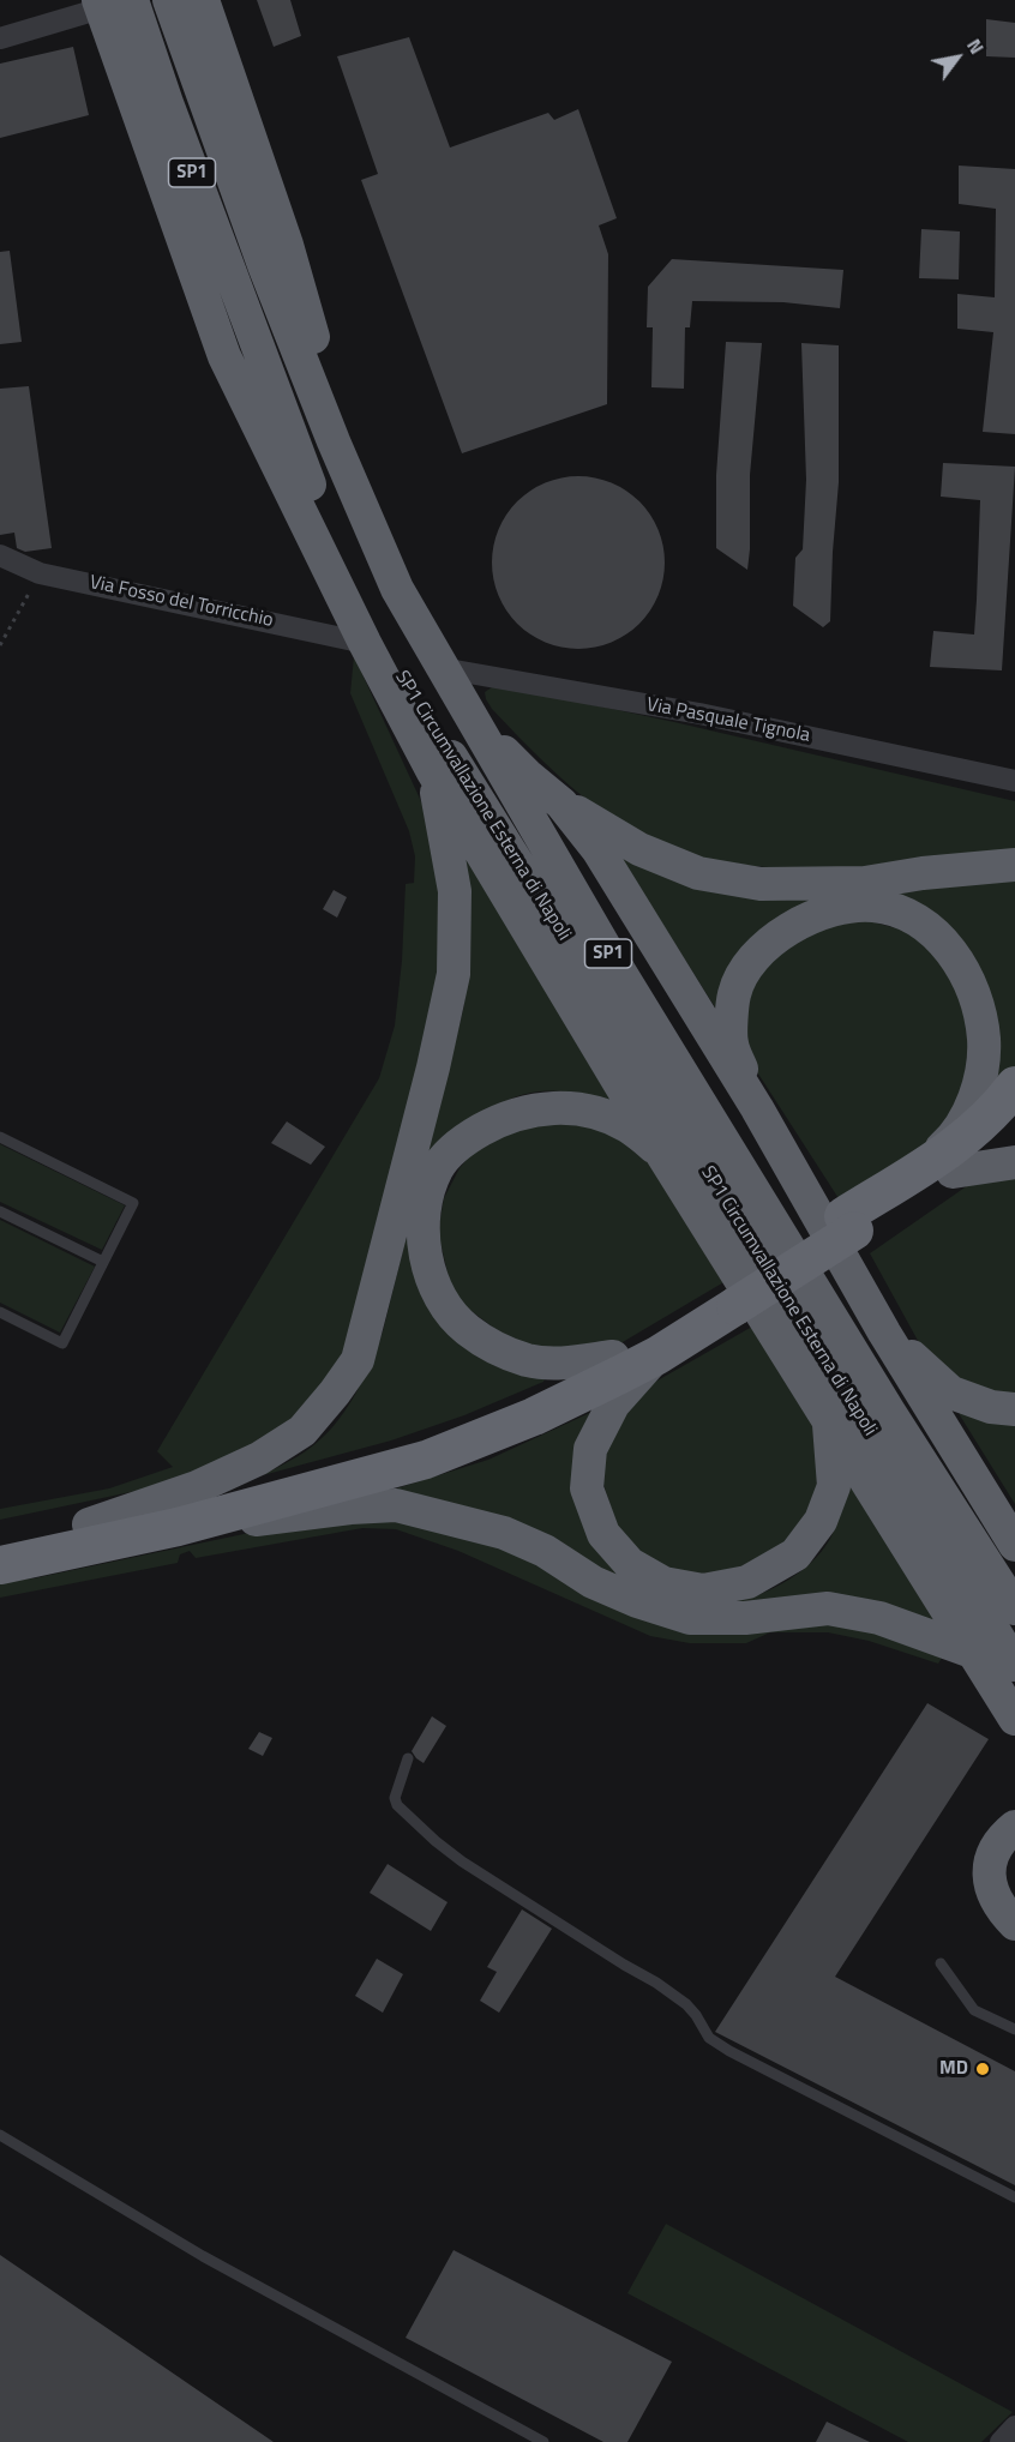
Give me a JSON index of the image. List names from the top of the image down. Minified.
{"streets":{"highway":["SP1","SP1 Circumvallazione Esterna di Napoli"],"street":["Via Fosso del Torricchio","Via Pasquale Tignola"]},"crossings":[["SP1","SP1 Circumvallazione Esterna di Napoli"],["Via Pasquale Tignola","SP1 Circumvallazione Esterna di Napoli"]],"places":["MD"],"north":"top right"}
